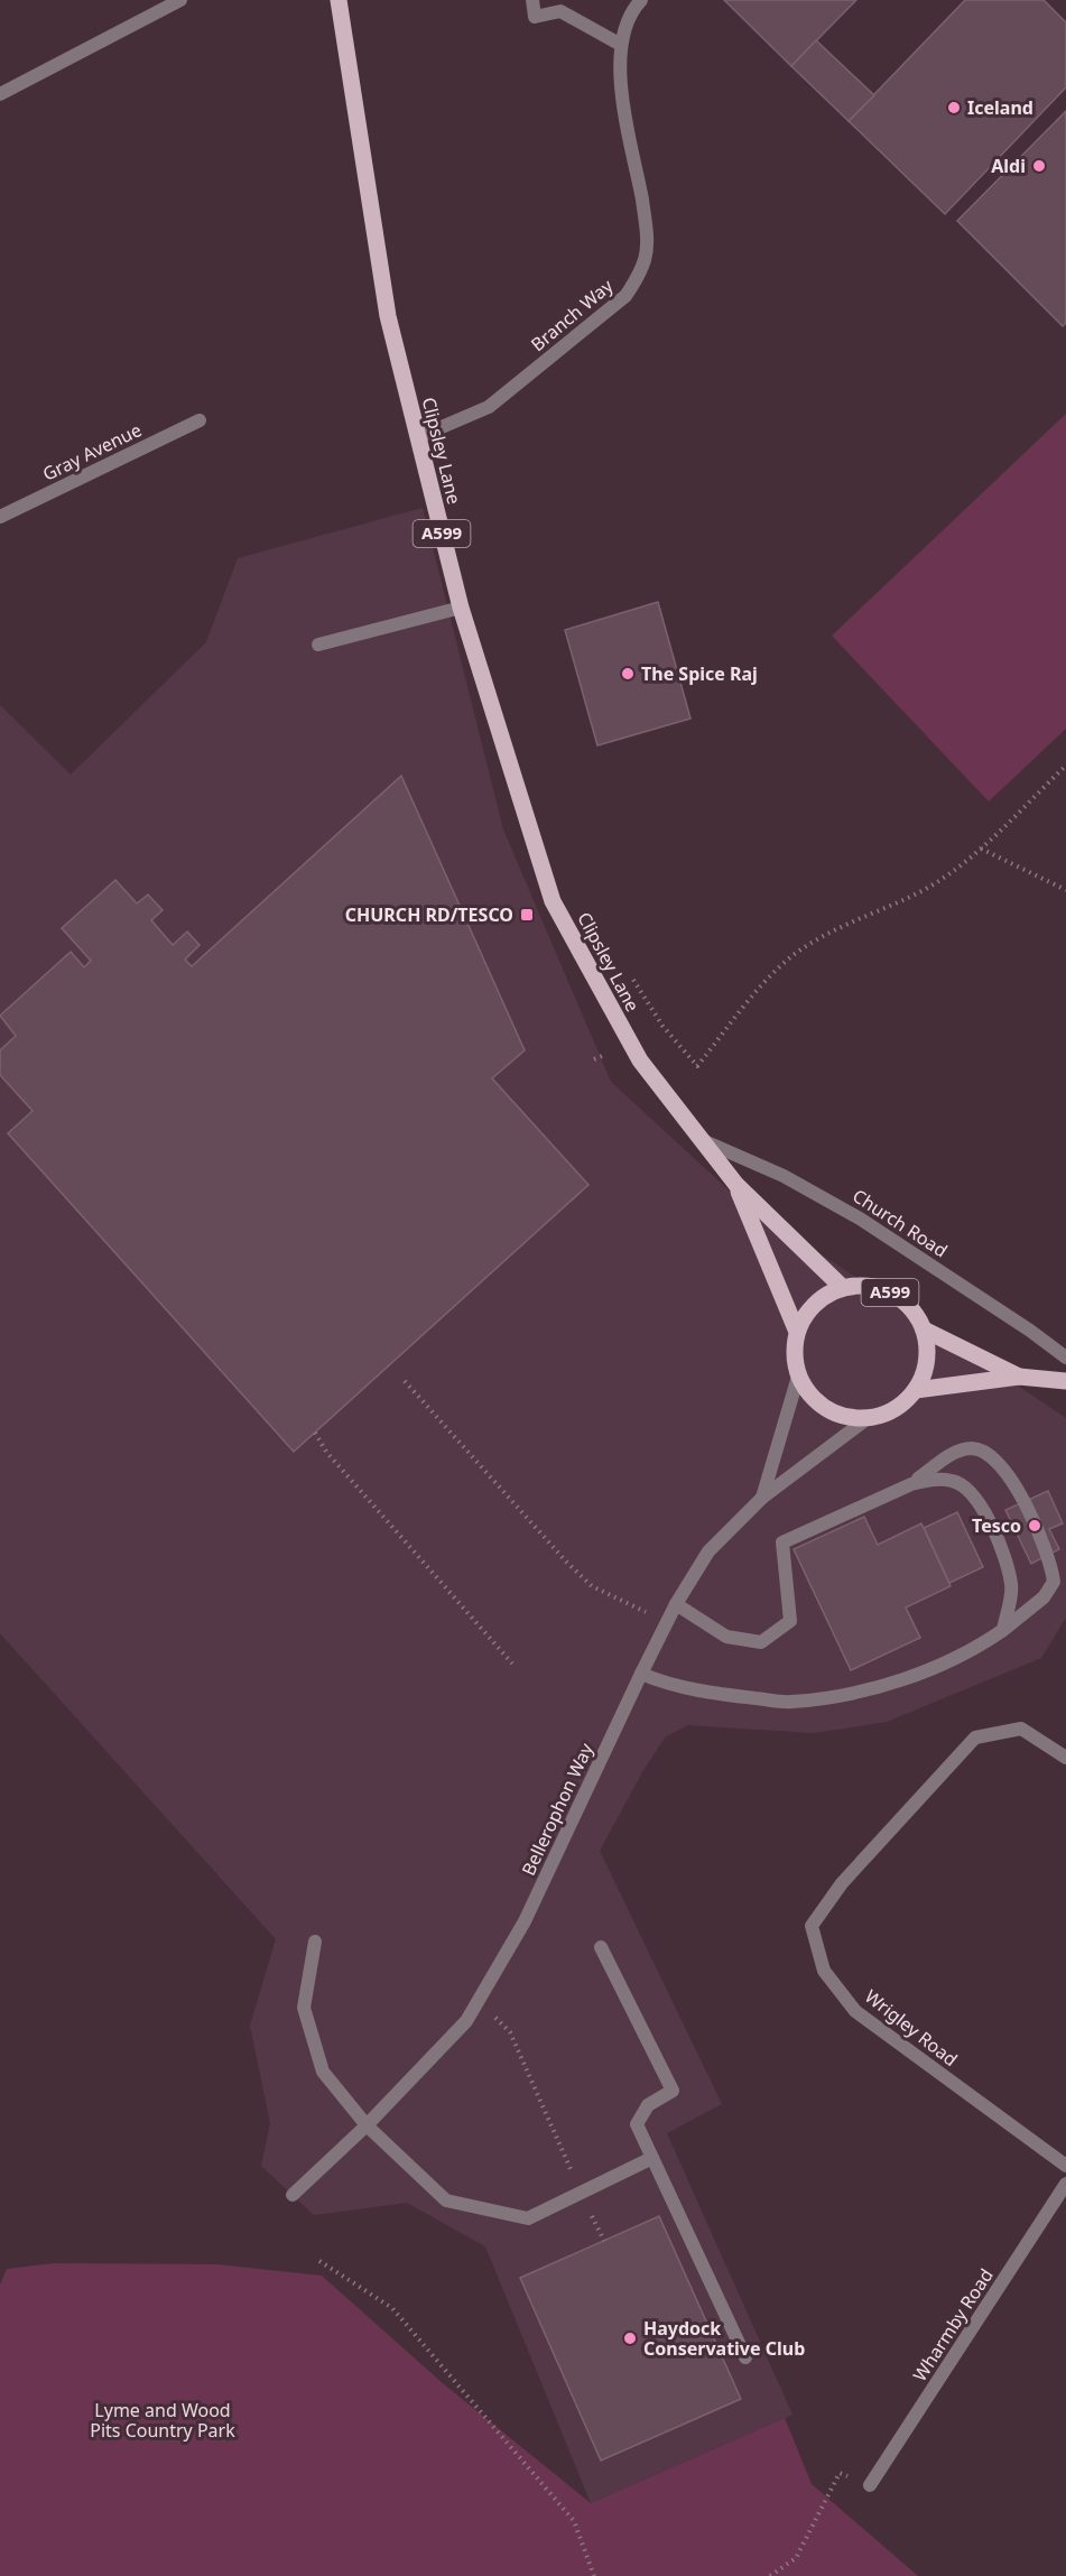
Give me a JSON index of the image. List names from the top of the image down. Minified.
{"streets":{"main road":["Clipsley Lane","A599","Church Road"],"street":["Branch Way","Gray Avenue","Bellerophon Way","Wrigley Road","Wharmby Road"]},"crossings":[["Branch Way","Clipsley Lane"],["Clipsley Lane","Church Road"],["A599","Church Road"],["A599","Bellerophon Way"],["Church Road","Bellerophon Way"]],"parks":["Lyme and Wood Pits Country Park"],"places":{"other":["Iceland","Aldi","The Spice Raj","Tesco","Haydock Conservative Club"],"transit":["CHURCH RD/TESCO"]}}
